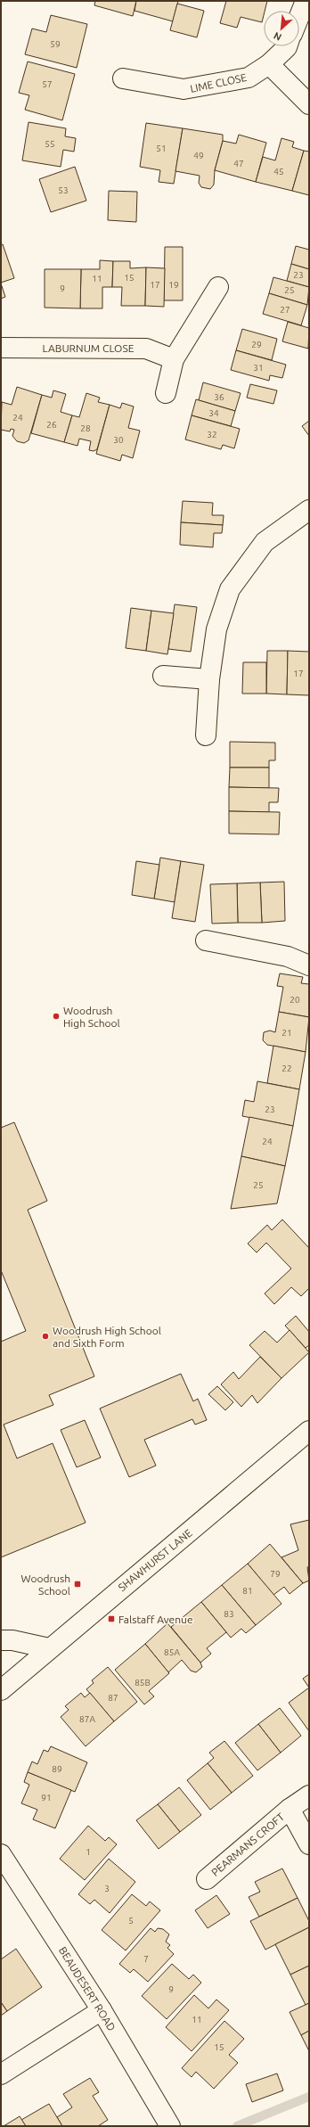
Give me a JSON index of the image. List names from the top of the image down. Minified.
{"streets":{"street":["LIME CLOSE","LABURNUM CLOSE","SHAWHURST LANE","PEARMANS CROFT","BEAUDESERT ROAD"]},"places":{"other":["Woodrush High School","Woodrush High School and Sixth Form"],"transit":["Woodrush School","Falstaff Avenue"]},"house_numbers":["59","57","55","51","49","47","45","53","23","15","11","17","19","9","25","27","29","31","36","34","24","26","28","32","30","17","20","21","22","23","24","25","79","81","83","85A","85B","87","87A","89","91","1","3","5","7","9","11","15"],"north":"bottom left"}
